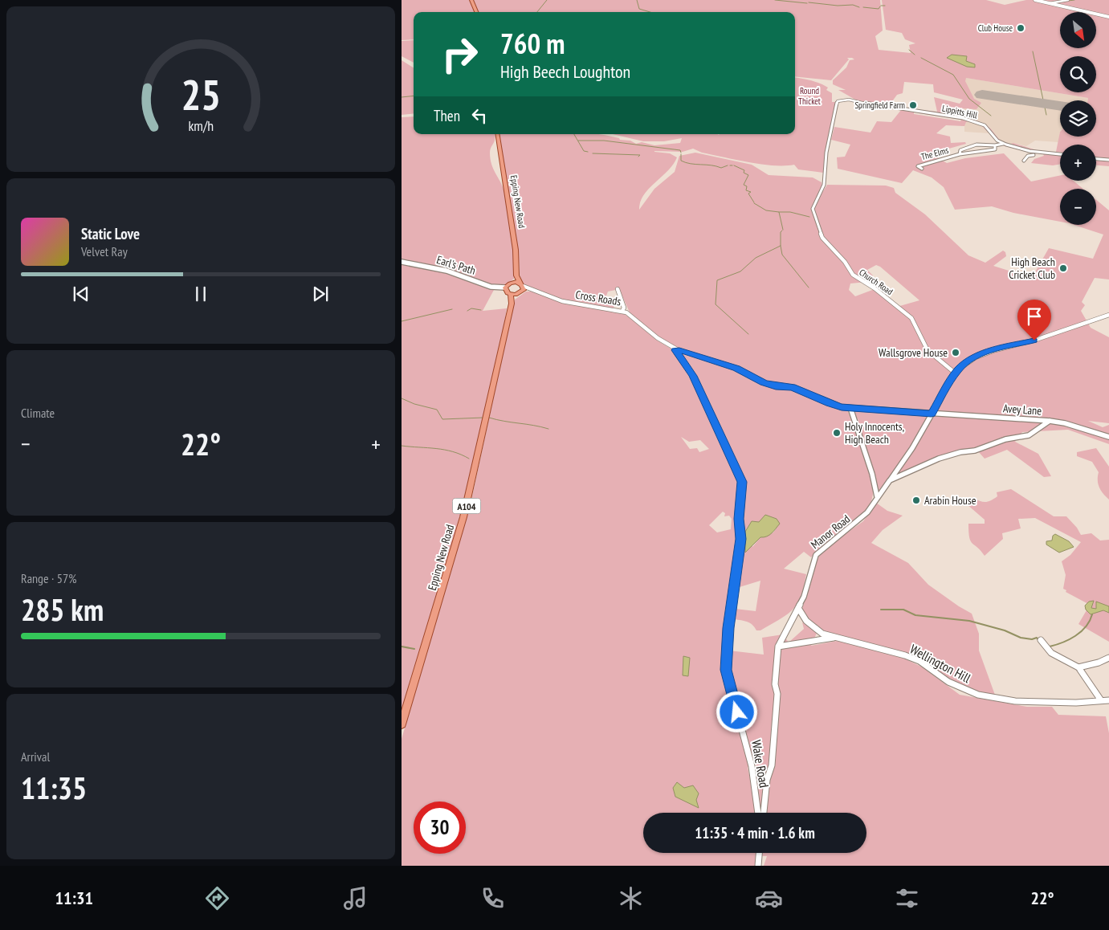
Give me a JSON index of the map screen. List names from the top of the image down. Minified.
{"streets":{"main road":["Epping New Road","A104"],"street":["Lippitts Hill","The Elms","Earl's Path","Church Road","Cross Roads","Avey Lane","Manor Road","Wellington Hill","Wake Road"]},"crossings":[["Lippitts Hill","The Elms"],["Lippitts Hill","Church Road"],["Epping New Road","Cross Roads"],["Cross Roads","Avey Lane"],["Cross Roads","Wake Road"],["Avey Lane","Manor Road"],["Manor Road","Wellington Hill"]],"parks":["Round Thicket"],"places":["Club House","Springfield Farm","High Beach Cricket Club","Wallsgrove House","Holy Innocents, High Beach","Arabin House"],"north":"bottom right","page":{"map_buttons":["+","−"],"turn":["760 m","High Beech Loughton"],"then":"Then","song":["Static Love","Velvet Ray"],"tile":["Climate",["Range · 57%","285 km"],["Arrival","11:35"]],"heat":["−","22°","+"],"limit":"30","trip":"11:35 · 4 min · 1.6 km","tabs":["11:31","22°"],"gauge":["25","km/h"]}}
